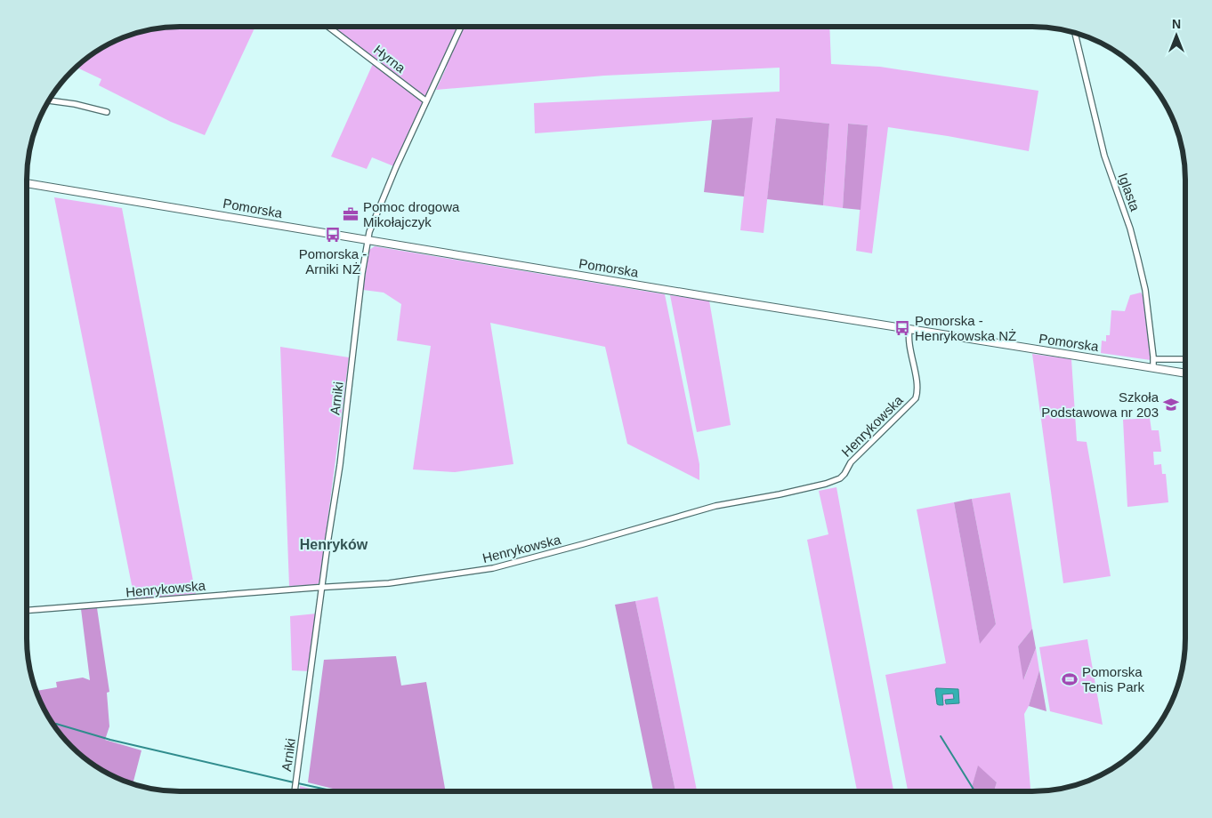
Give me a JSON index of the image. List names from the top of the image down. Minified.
{"streets":{"street":["Hyrna","Iglasta","Pomorska","Arniki","Henrykowska"]},"crossings":[["Hyrna","Arniki"],["Iglasta","Pomorska"],["Pomorska","Arniki"],["Pomorska","Henrykowska"],["Arniki","Henrykowska"]],"districts":["Henryków"],"places":{"office":["Pomoc drogowa Mikołajczyk"],"bus stop":["Pomorska - Arniki NŻ","Pomorska - Henrykowska NŻ"],"school or university":["Szkoła Podstawowa nr 203"],"sports":["Pomorska Tenis Park"]},"north":"top"}
